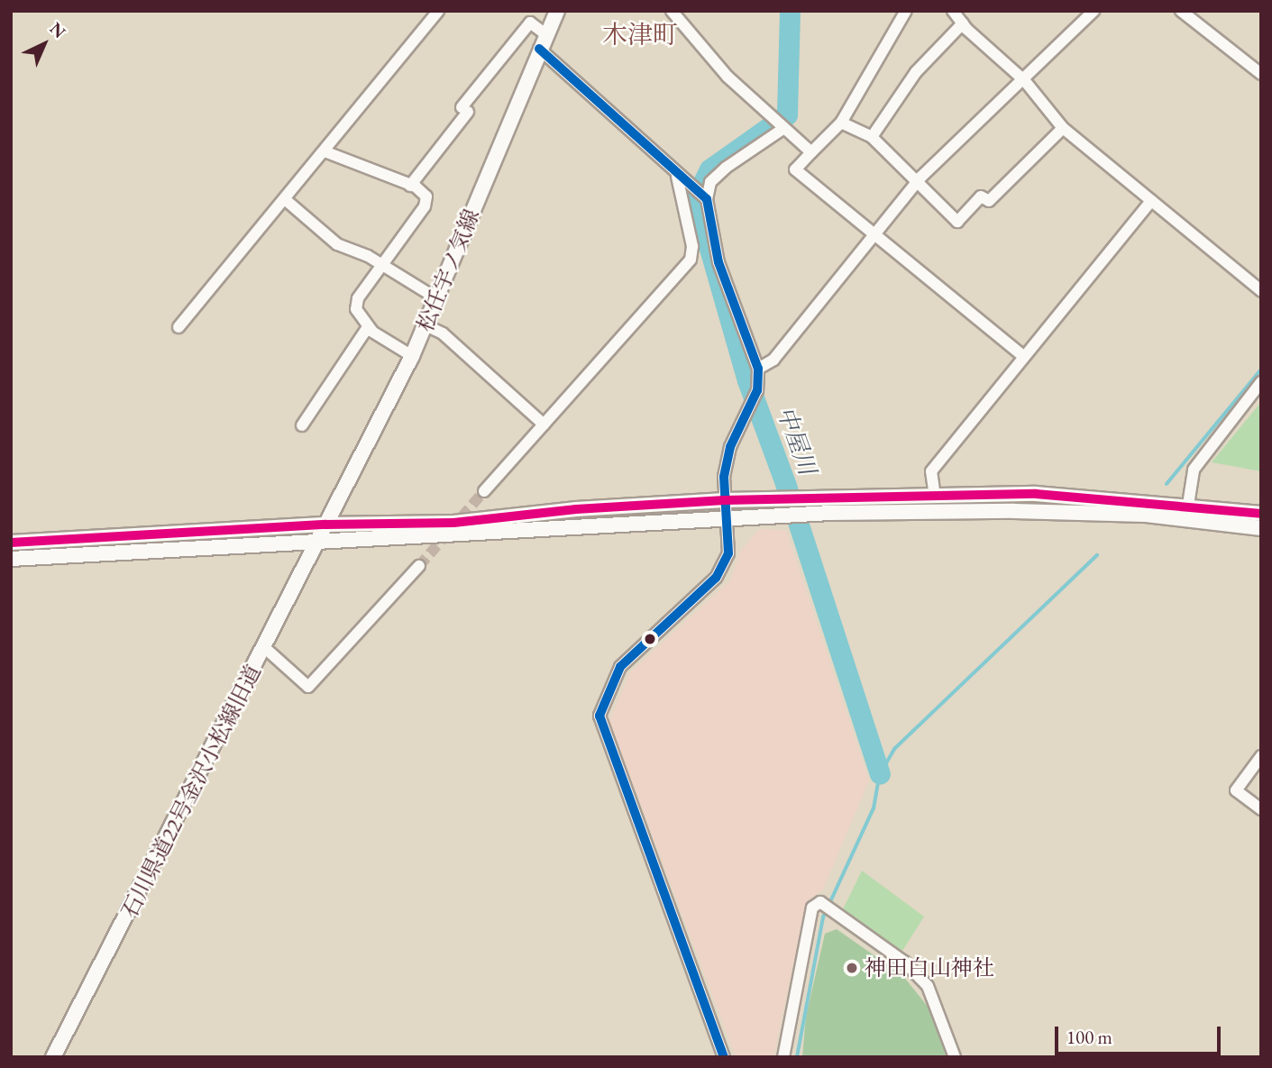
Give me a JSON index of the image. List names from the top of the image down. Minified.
{"streets":{"main road":["松任宇ノ気線","石川県道22号金沢小松線旧道"]},"crossings":[["松任宇ノ気線","石川県道22号金沢小松線旧道"]],"districts":["木津町"],"water":["中屋川"],"places":["神田白山神社"],"scale_bar":"100 m","north":"top right"}
